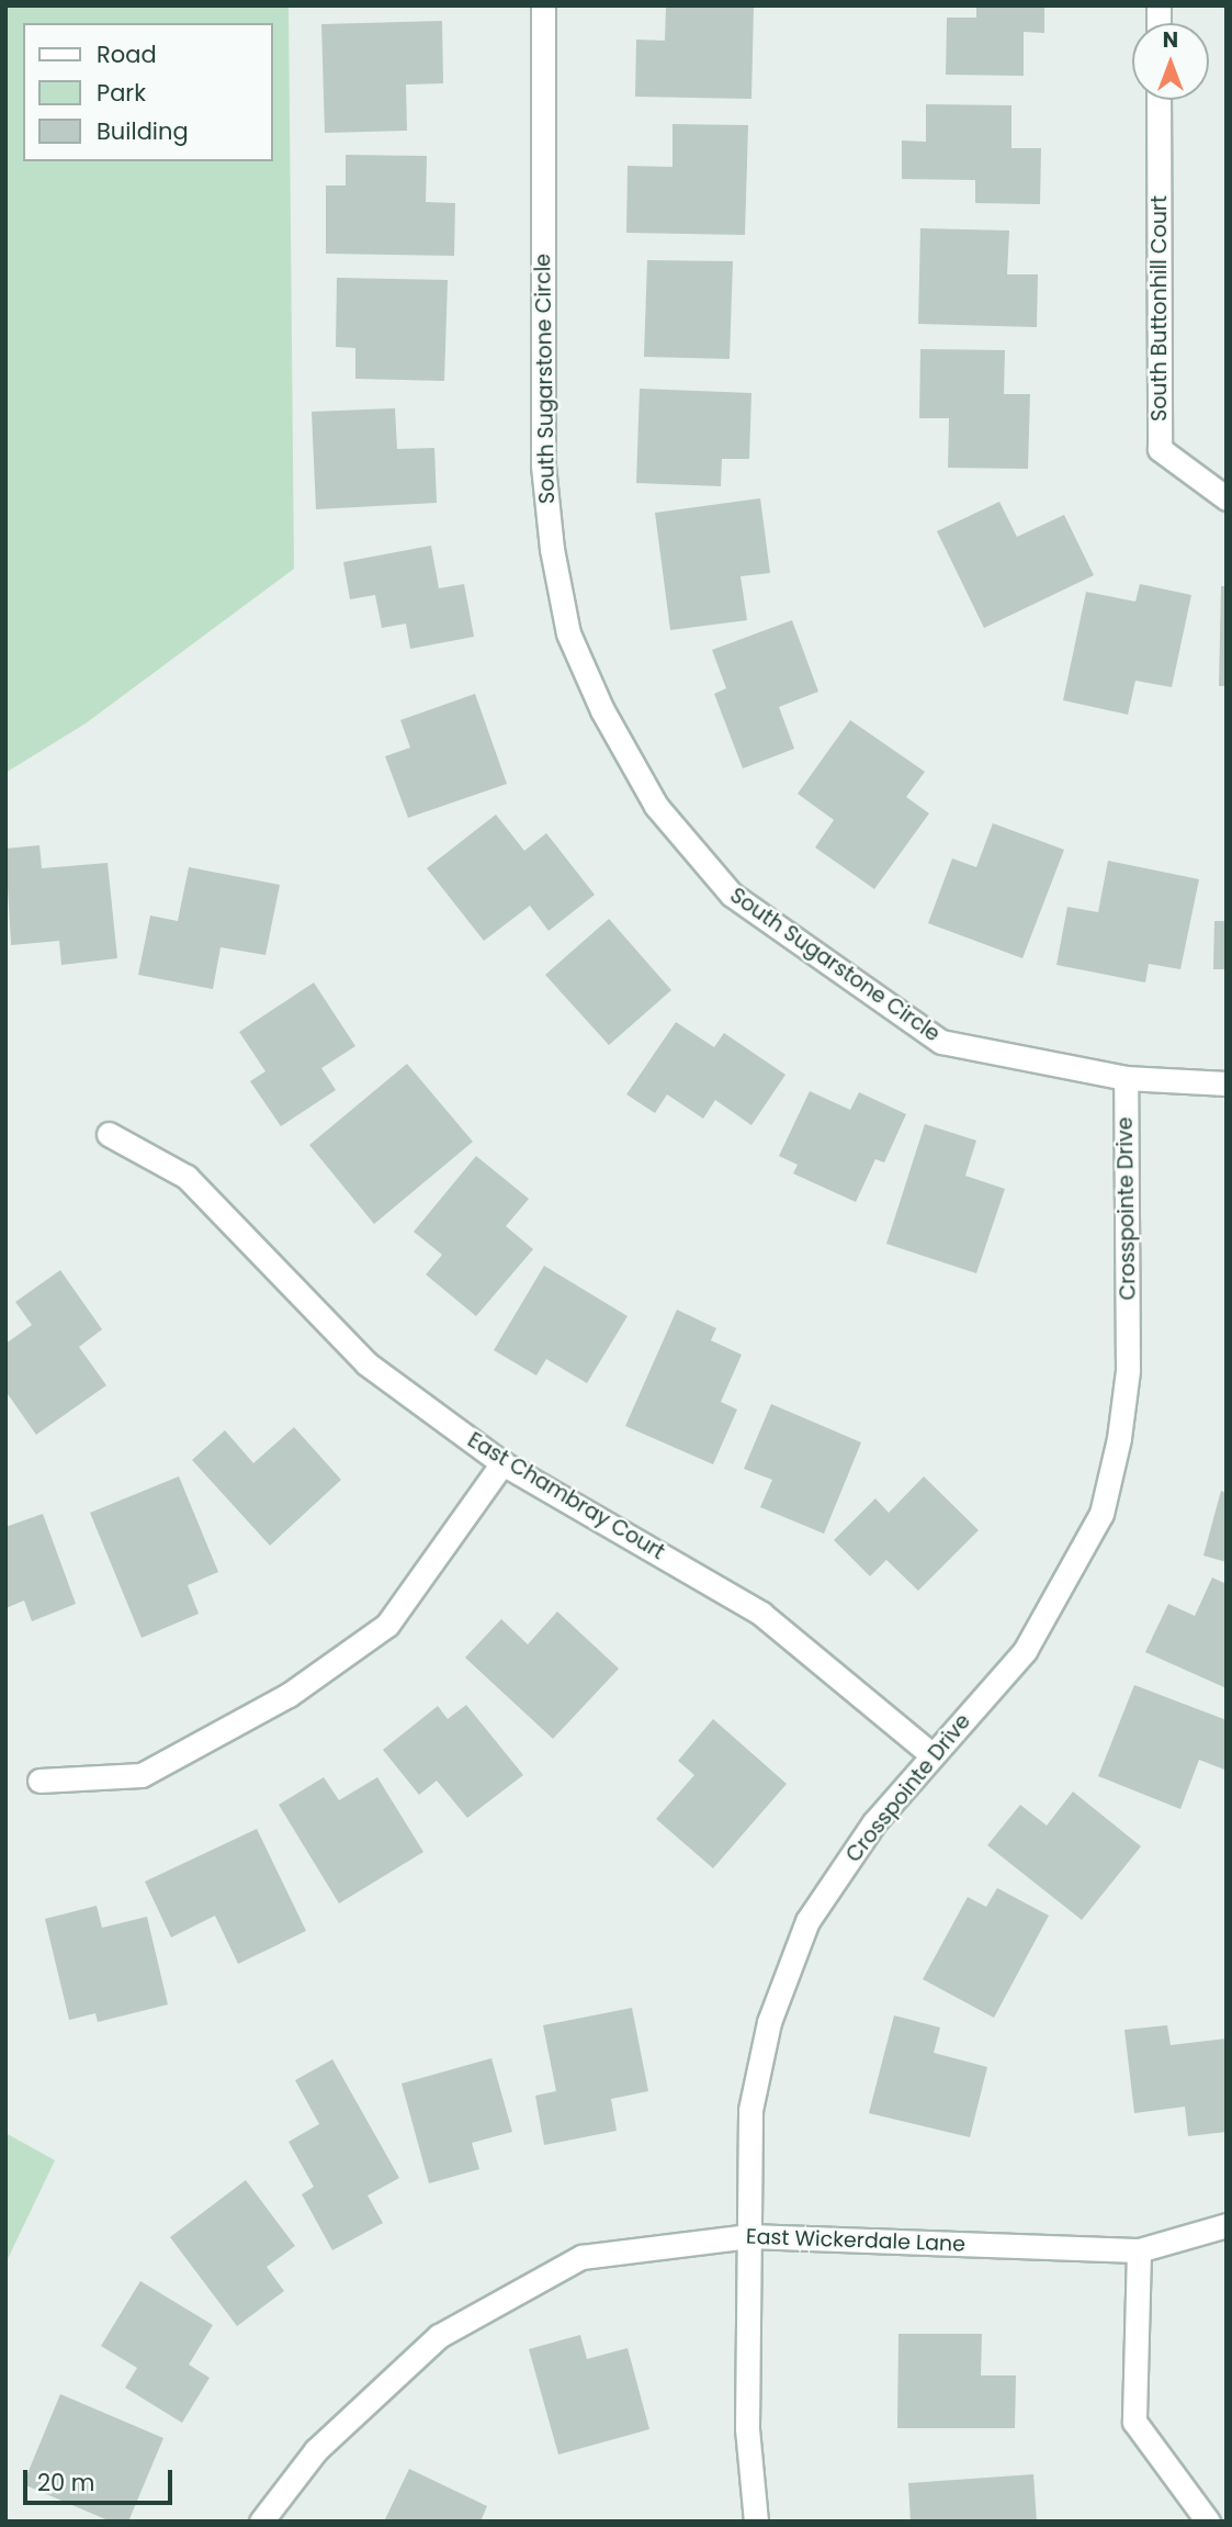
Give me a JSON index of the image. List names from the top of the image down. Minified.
{"streets":{"street":["South Buttonhill Court","South Sugarstone Circle","Crosspointe Drive","East Chambray Court","East Wickerdale Lane"]},"crossings":[["South Sugarstone Circle","Crosspointe Drive"],["Crosspointe Drive","East Chambray Court"],["Crosspointe Drive","East Wickerdale Lane"]],"legend":["Road","Park","Building"],"scale_bar":"20 m","north":"top"}
